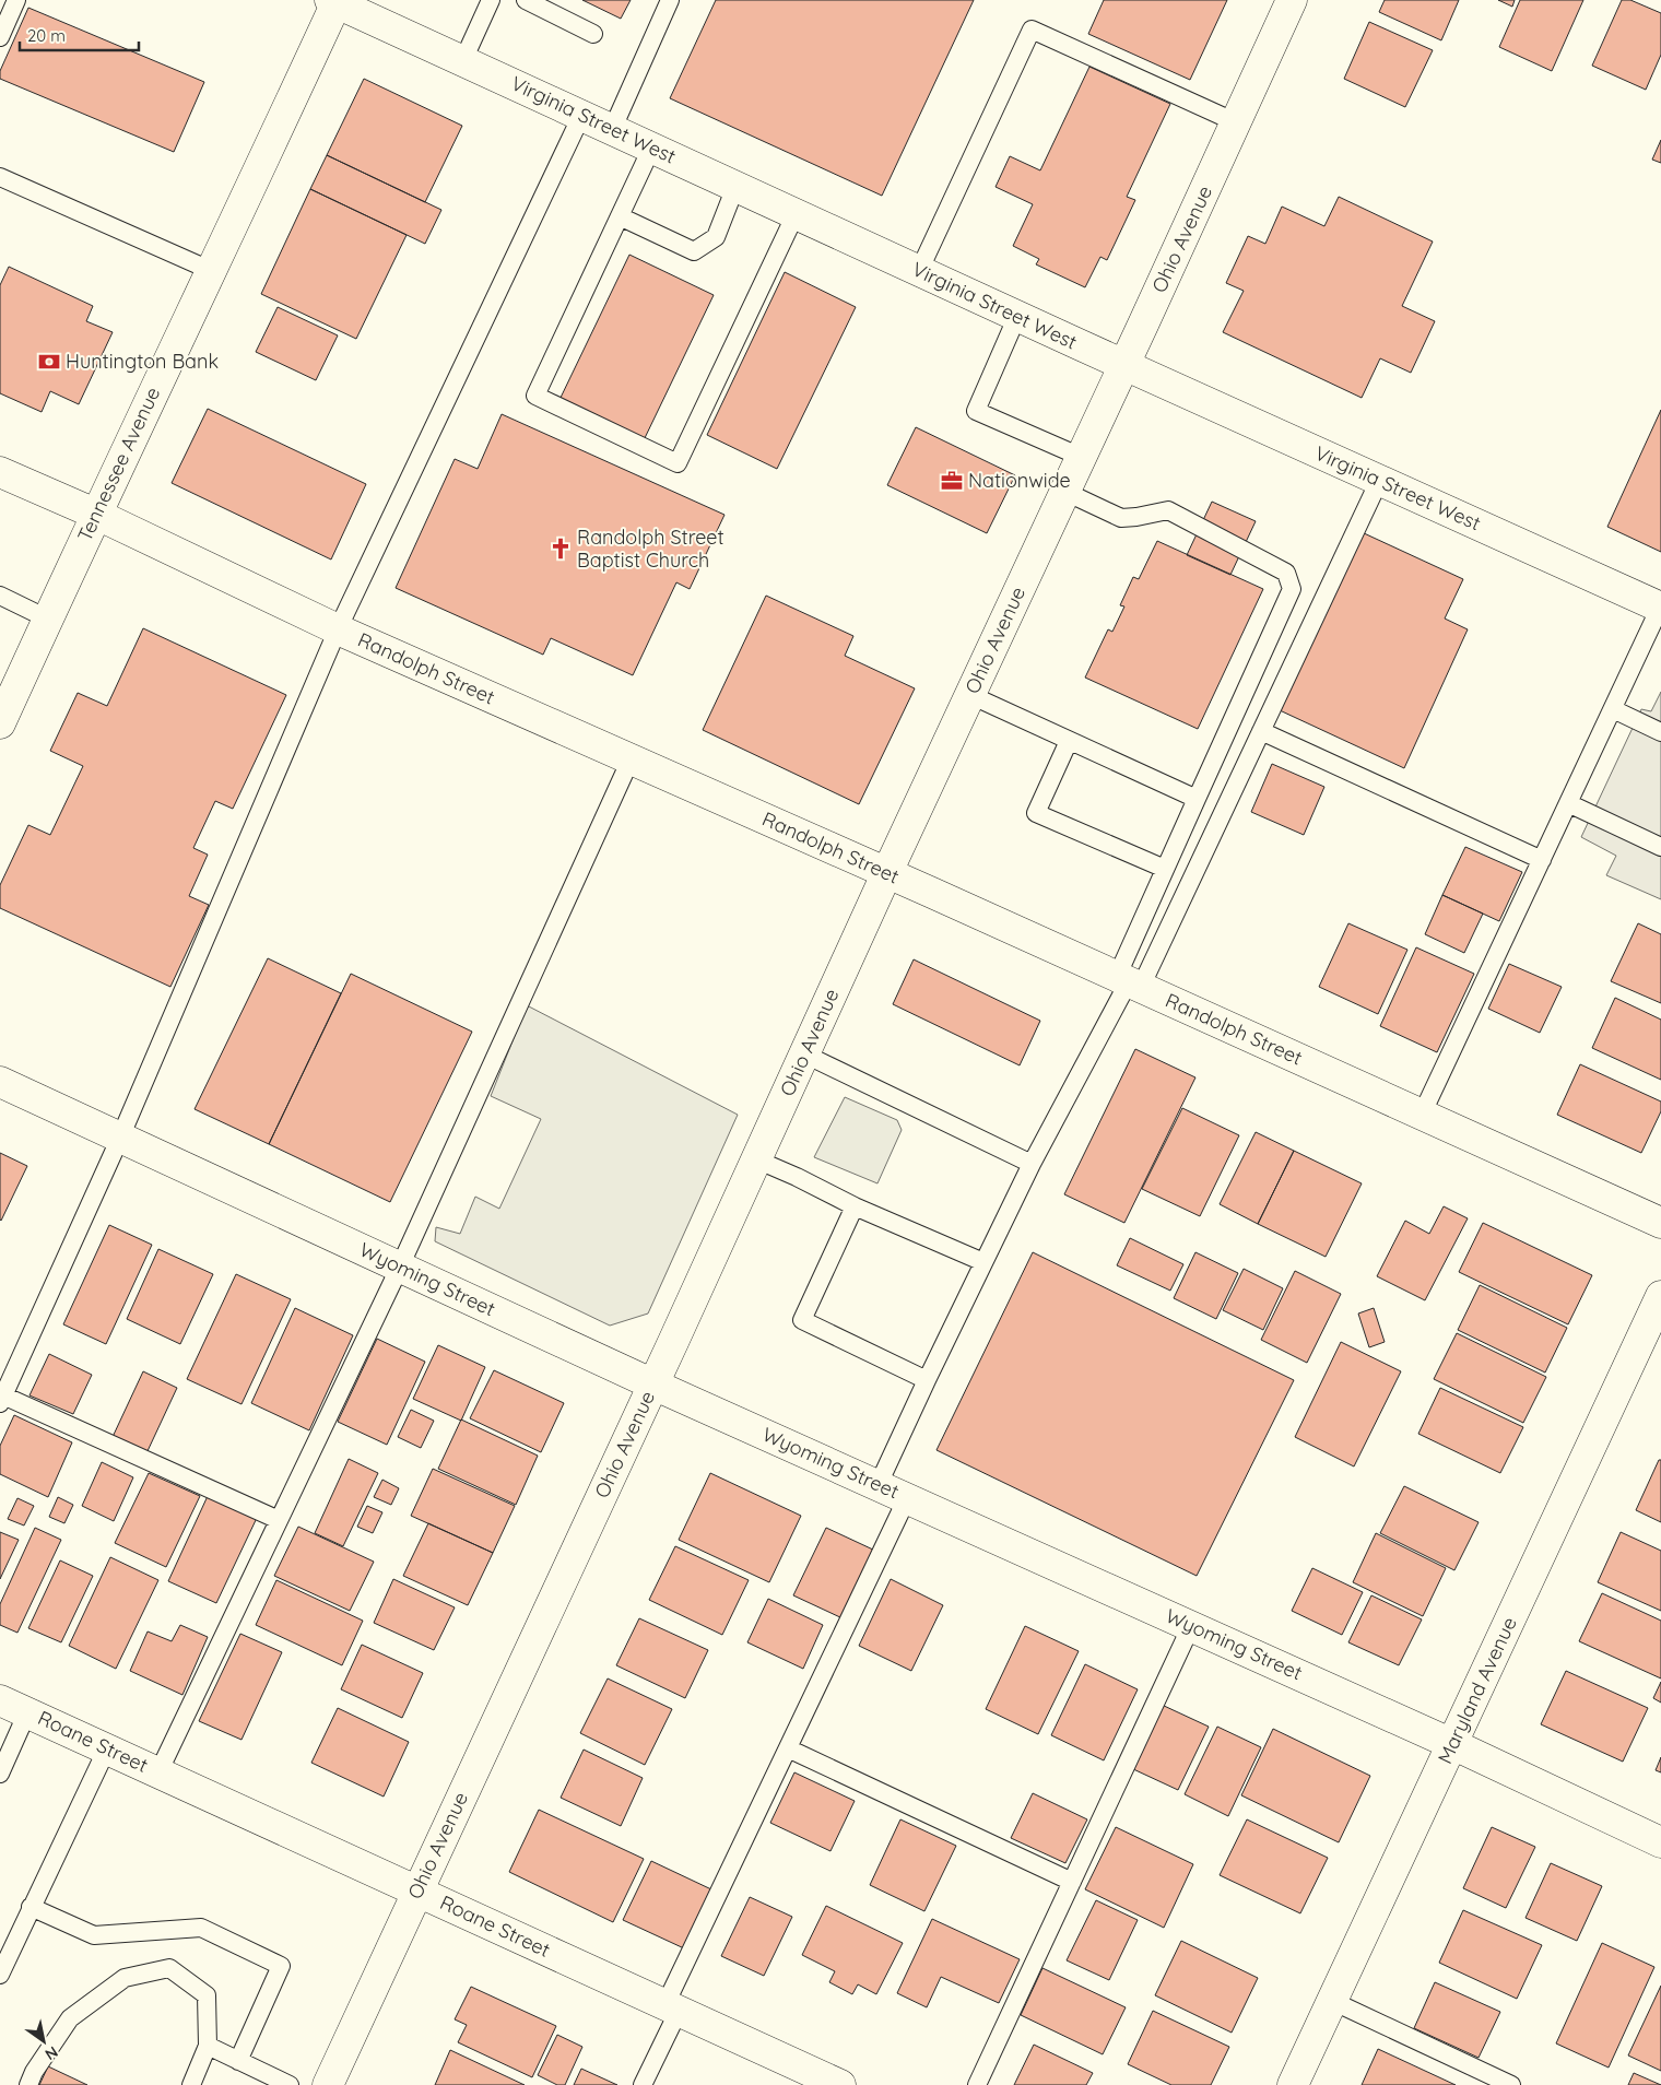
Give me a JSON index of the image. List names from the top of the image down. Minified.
{"streets":{"street":["Virginia Street West","Ohio Avenue","Tennessee Avenue","Randolph Street","Wyoming Street","Maryland Avenue","Roane Street"]},"crossings":[["Virginia Street West","Ohio Avenue"],["Virginia Street West","Tennessee Avenue"],["Ohio Avenue","Randolph Street"],["Ohio Avenue","Wyoming Street"],["Ohio Avenue","Roane Street"],["Tennessee Avenue","Randolph Street"],["Wyoming Street","Maryland Avenue"]],"places":{"bank":["Huntington Bank"],"office":["Nationwide"],"church":["Randolph Street Baptist Church"]},"scale_bar":"20 m","north":"bottom right"}
